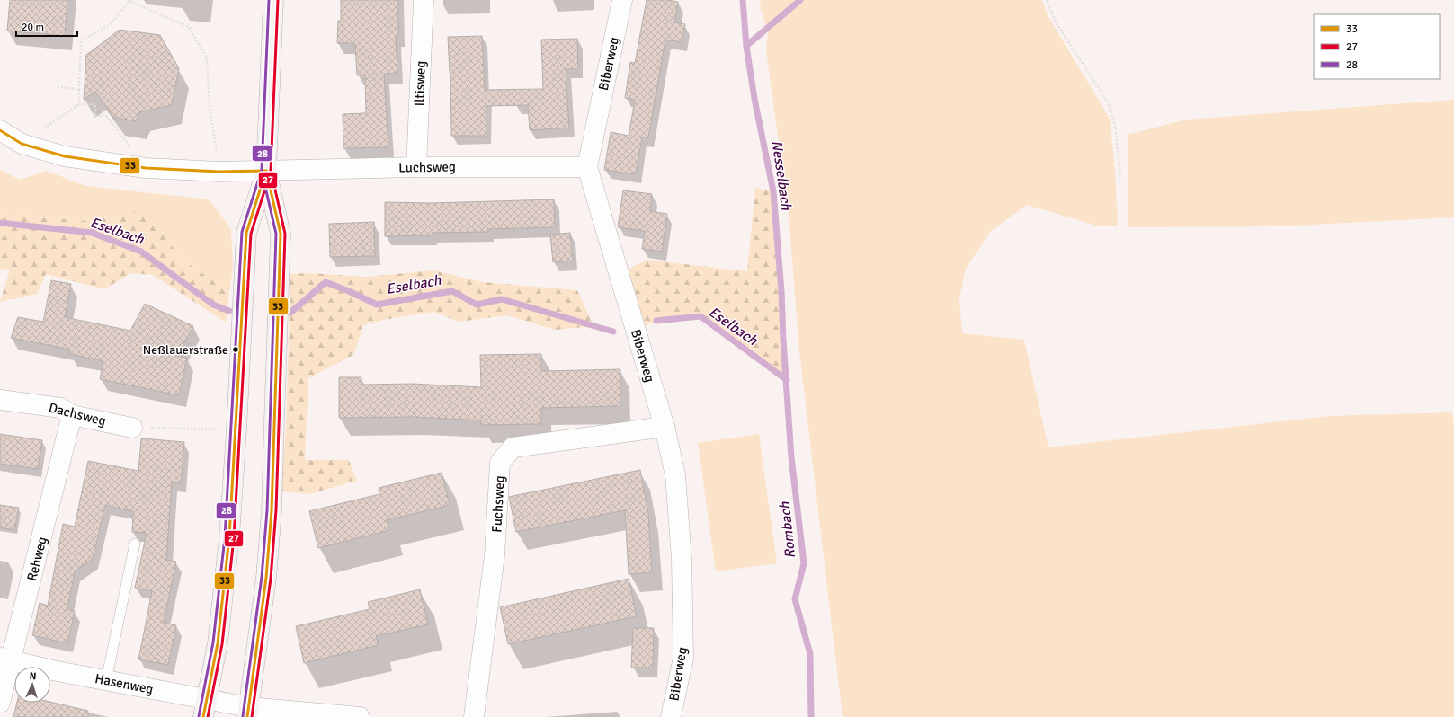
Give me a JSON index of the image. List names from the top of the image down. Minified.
{"streets":{"street":["Biberweg","Iltisweg","Luchsweg","Dachsweg","Fuchsweg","Rehweg","Hasenweg"]},"crossings":[["Biberweg","Luchsweg"],["Biberweg","Fuchsweg"],["Iltisweg","Luchsweg"],["Dachsweg","Rehweg"],["Rehweg","Hasenweg"]],"water":["Nesselbach","Eselbach","Rombach"],"places":["Neßlauerstraße"],"lines":["transit line 27","transit line 28","transit line 33"],"legend":["33","27","28"],"scale_bar":"20 m","north":"top"}
